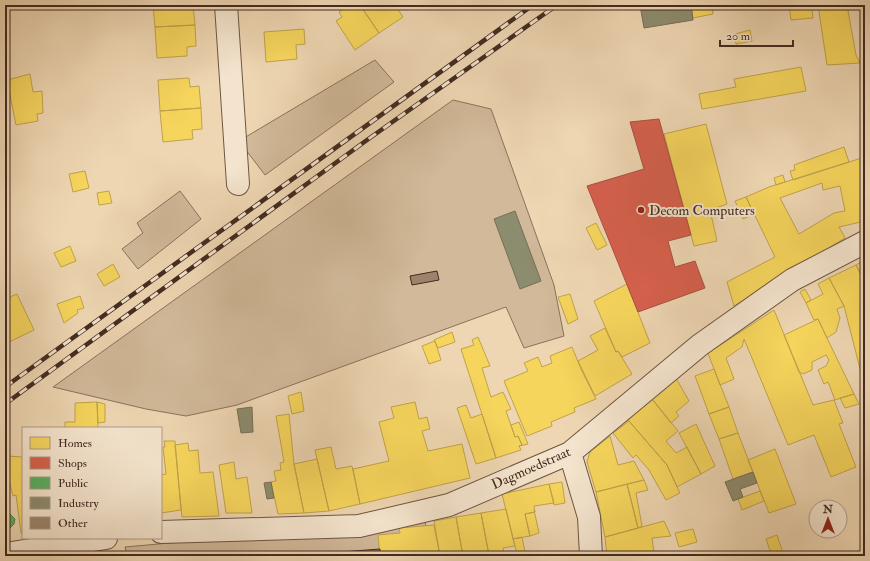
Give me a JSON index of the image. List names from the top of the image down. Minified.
{"streets":{"street":["Dagmoedstraat"]},"places":["Decom Computers"],"legend":["Homes","Shops","Public","Industry","Other"],"scale_bar":"20 m","north":"top"}
